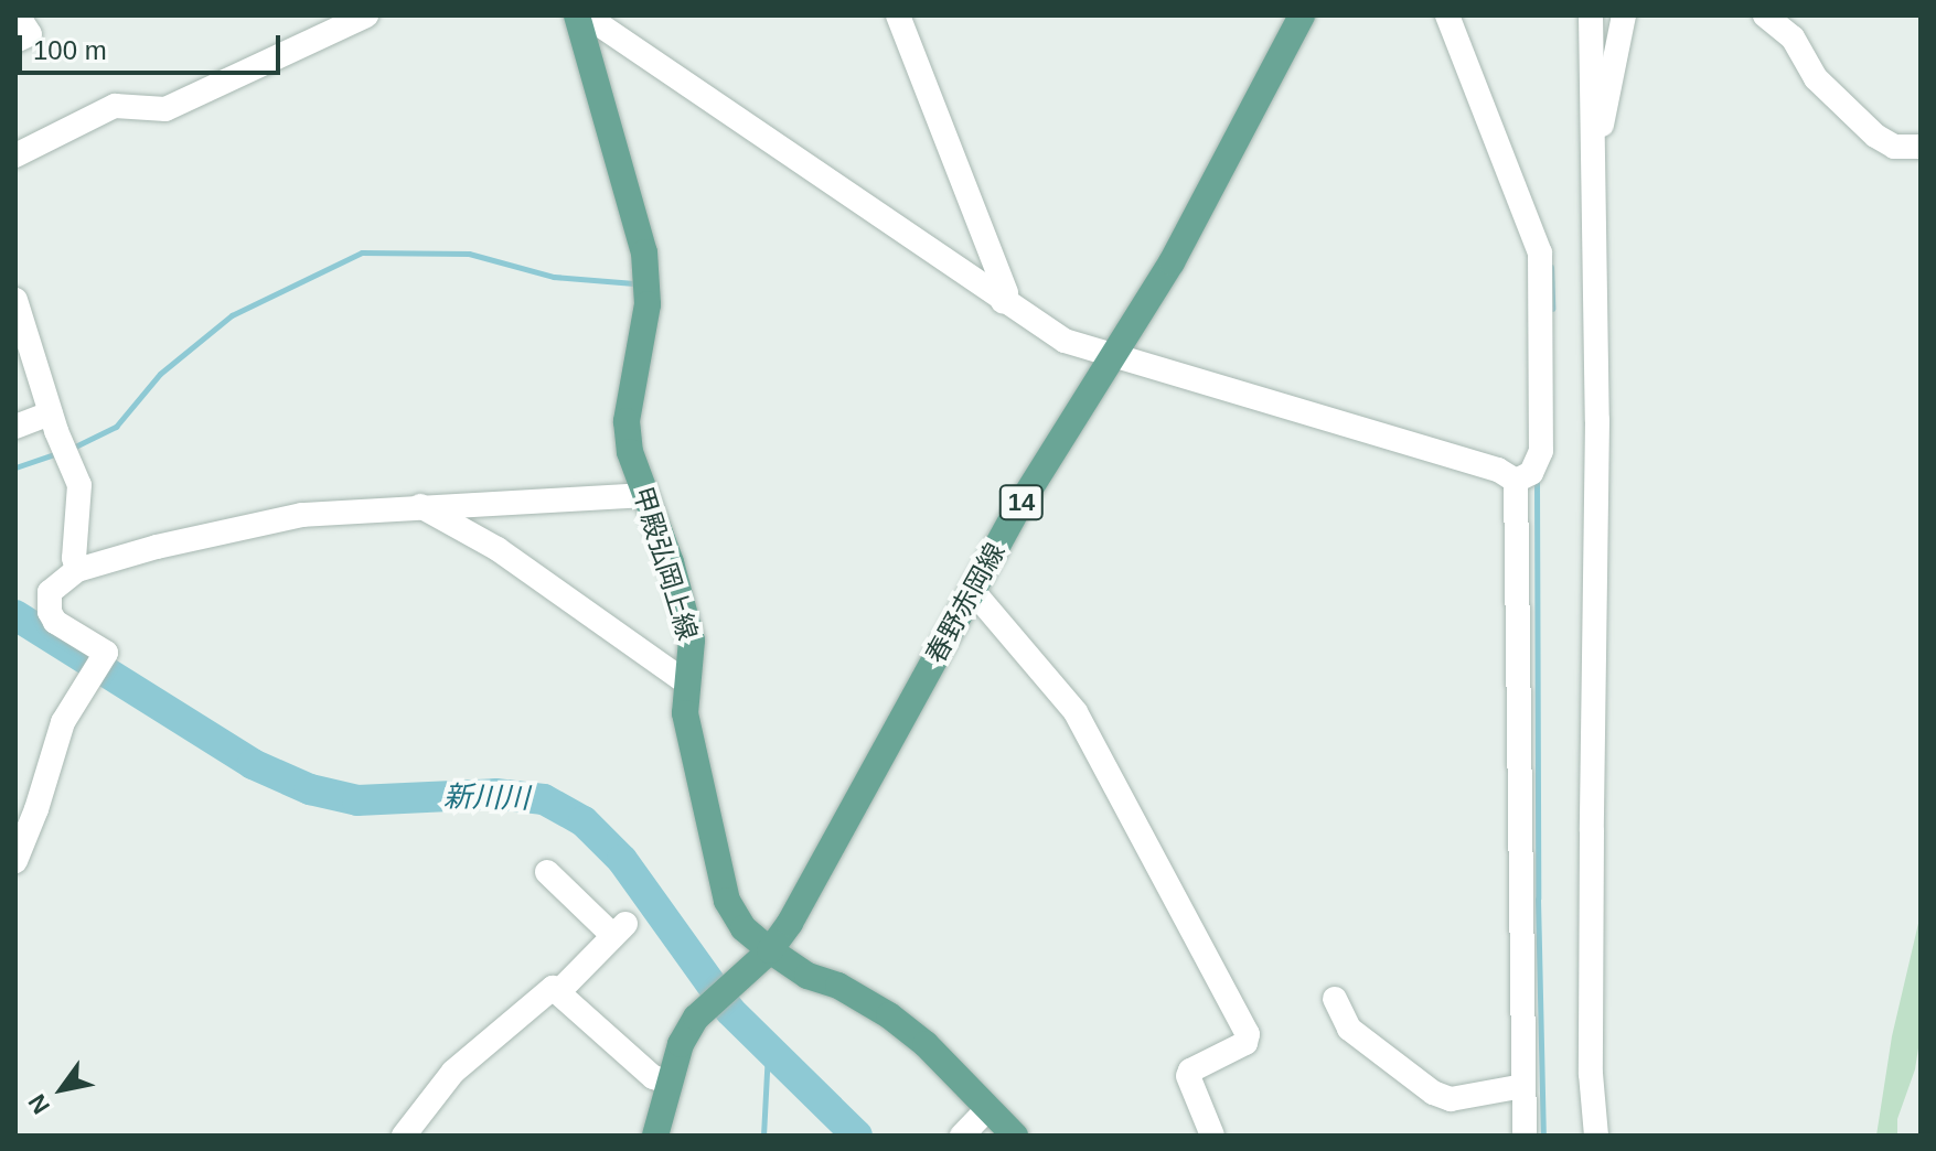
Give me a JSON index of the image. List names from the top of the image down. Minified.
{"streets":{"main road":["14","甲殿弘岡上線","春野赤岡線"]},"crossings":[["甲殿弘岡上線","春野赤岡線"]],"water":["新川川"],"scale_bar":"100 m","north":"bottom left"}
